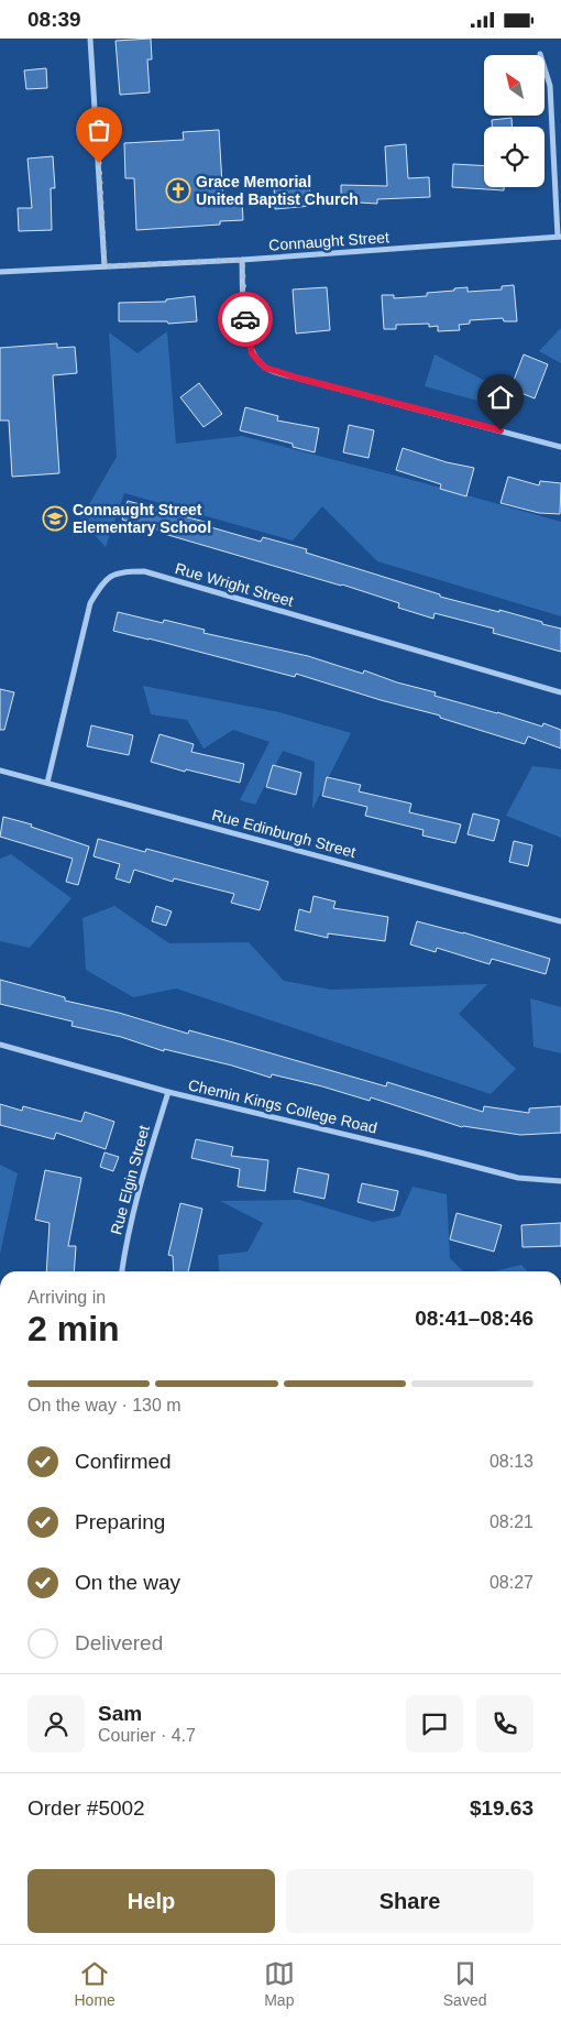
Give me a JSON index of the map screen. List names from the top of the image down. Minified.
{"streets":{"street":["Connaught Street","Rue Wright Street","Rue Edinburgh Street","Chemin Kings College Road","Rue Elgin Street"]},"crossings":[["Rue Wright Street","Rue Edinburgh Street"],["Chemin Kings College Road","Rue Elgin Street"]],"places":{"church":["Grace Memorial United Baptist Church"],"school or university":["Connaught Street Elementary School"]},"north":"top left","page":{"status":"08:39","heading":["2 min","Arriving in","08:41–08:46"],"panel":["Sam","Courier · 4.7","Order #5002","$19.63"],"bar":"On the way · 130 m","list":[["Confirmed","08:13"],["Preparing","08:21"],["On the way","08:27"],"Delivered"],"buttons":["Help","Share"],"tabs":["Home","Map","Saved"]}}
